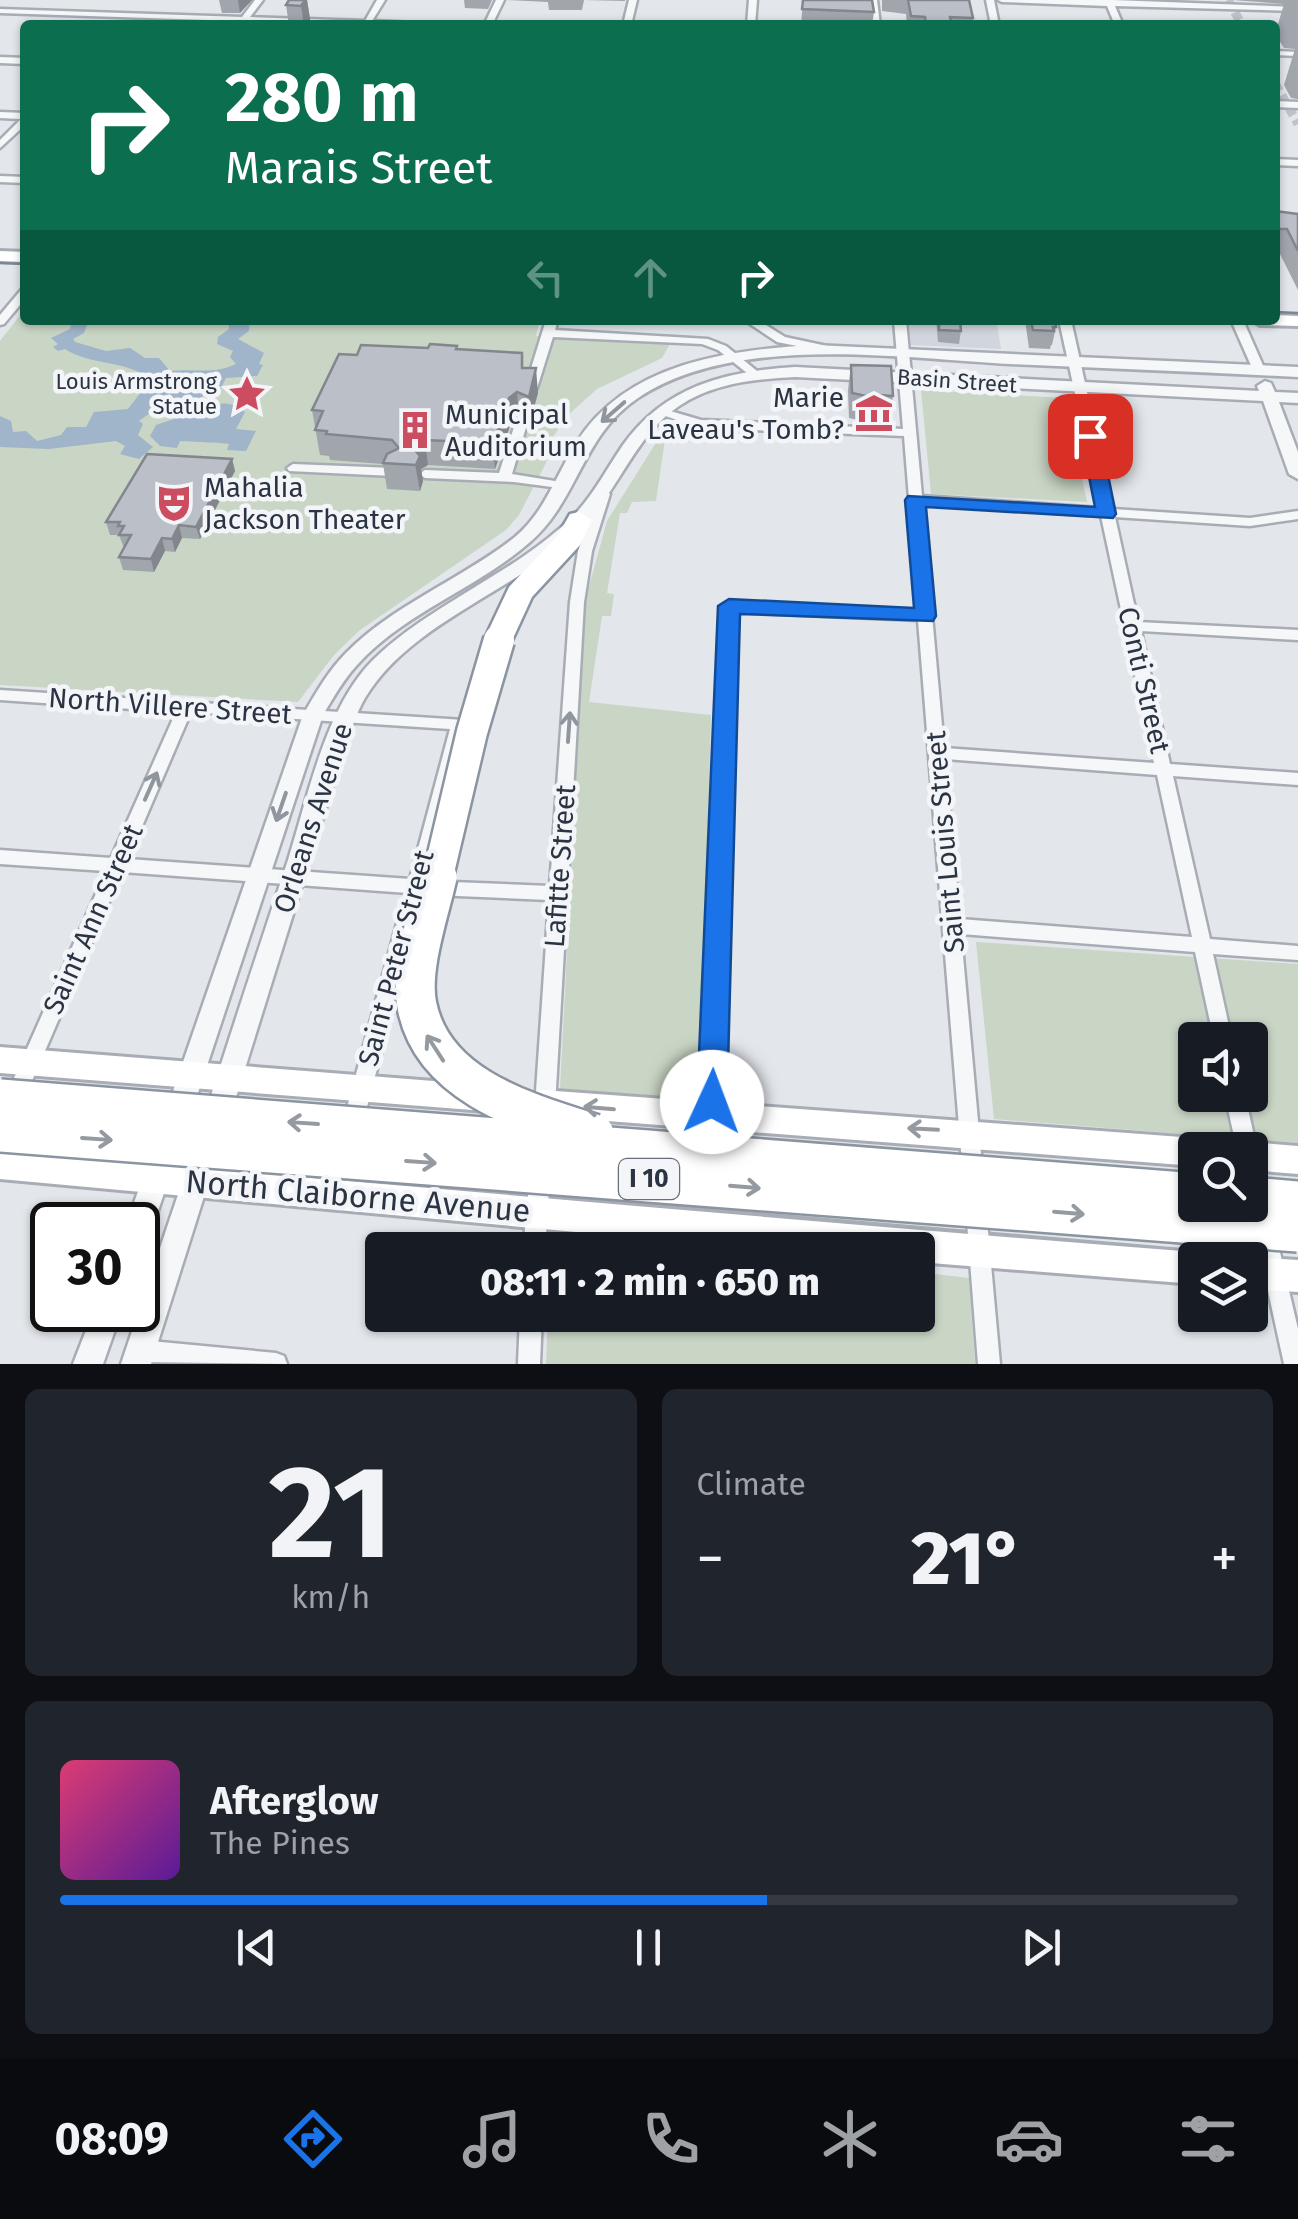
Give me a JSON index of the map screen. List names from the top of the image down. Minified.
{"streets":{"highway":["I 10"],"main road":["North Claiborne Avenue"],"street":["Basin Street","Conti Street","North Villere Street","Orleans Avenue","Saint Louis Street","Lafitte Street","Saint Ann Street","Saint Peter Street"]},"crossings":[["Basin Street","Conti Street"],["Basin Street","Orleans Avenue"],["Basin Street","Saint Louis Street"],["North Villere Street","Orleans Avenue"],["North Villere Street","Saint Ann Street"],["North Villere Street","Saint Peter Street"],["Orleans Avenue","Lafitte Street"],["Orleans Avenue","North Claiborne Avenue"],["Saint Louis Street","North Claiborne Avenue"],["Lafitte Street","North Claiborne Avenue"],["Saint Ann Street","I 10"],["Saint Peter Street","North Claiborne Avenue"]],"one_way":["Lafitte Street","Saint Ann Street"],"places":{"place":["Louis Armstrong Statue"],"museum":["Marie Laveau's Tomb?"],"building":["Municipal Auditorium"],"theatre":["Mahalia Jackson Theater"]},"page":{"turn":["280 m","Marais Street"],"limit":"30","trip":"08:11 · 2 min · 650 m","tile":[["21","km/h"],"Climate"],"heat":["−","21°","+"],"song":["Afterglow","The Pines"],"tabs":"08:09"}}
